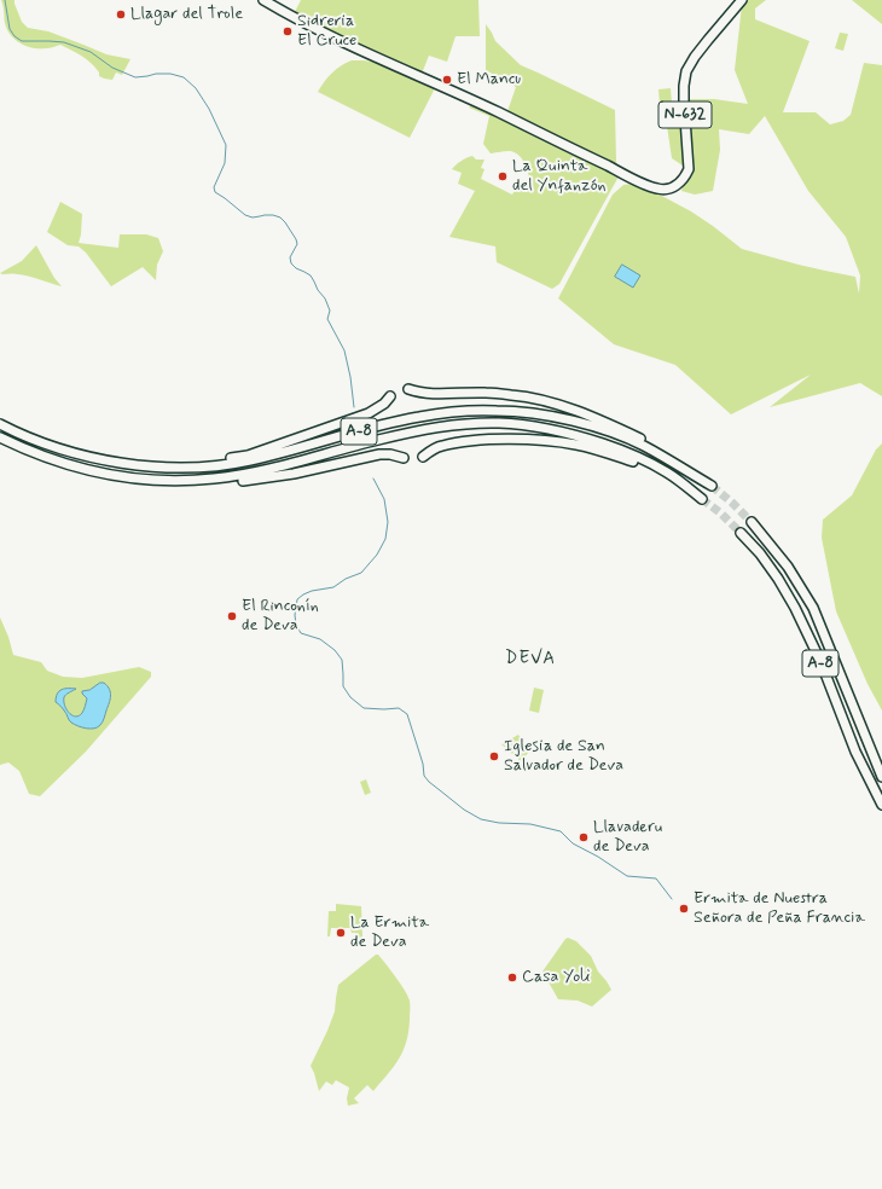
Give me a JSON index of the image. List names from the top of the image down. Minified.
{"streets":{"highway":["N-632","A-8"]},"districts":["DEVA"],"places":["Llagar del Trole","Sidreria El Cruce","El Mancu","La Quinta del Ynfanzón","El Rinconín de Deva","Iglesia de San Salvador de Deva","Llavaderu de Deva","Ermita de Nuestra Señora de Peña Francia","La Ermita de Deva","Casa Yoli"]}
